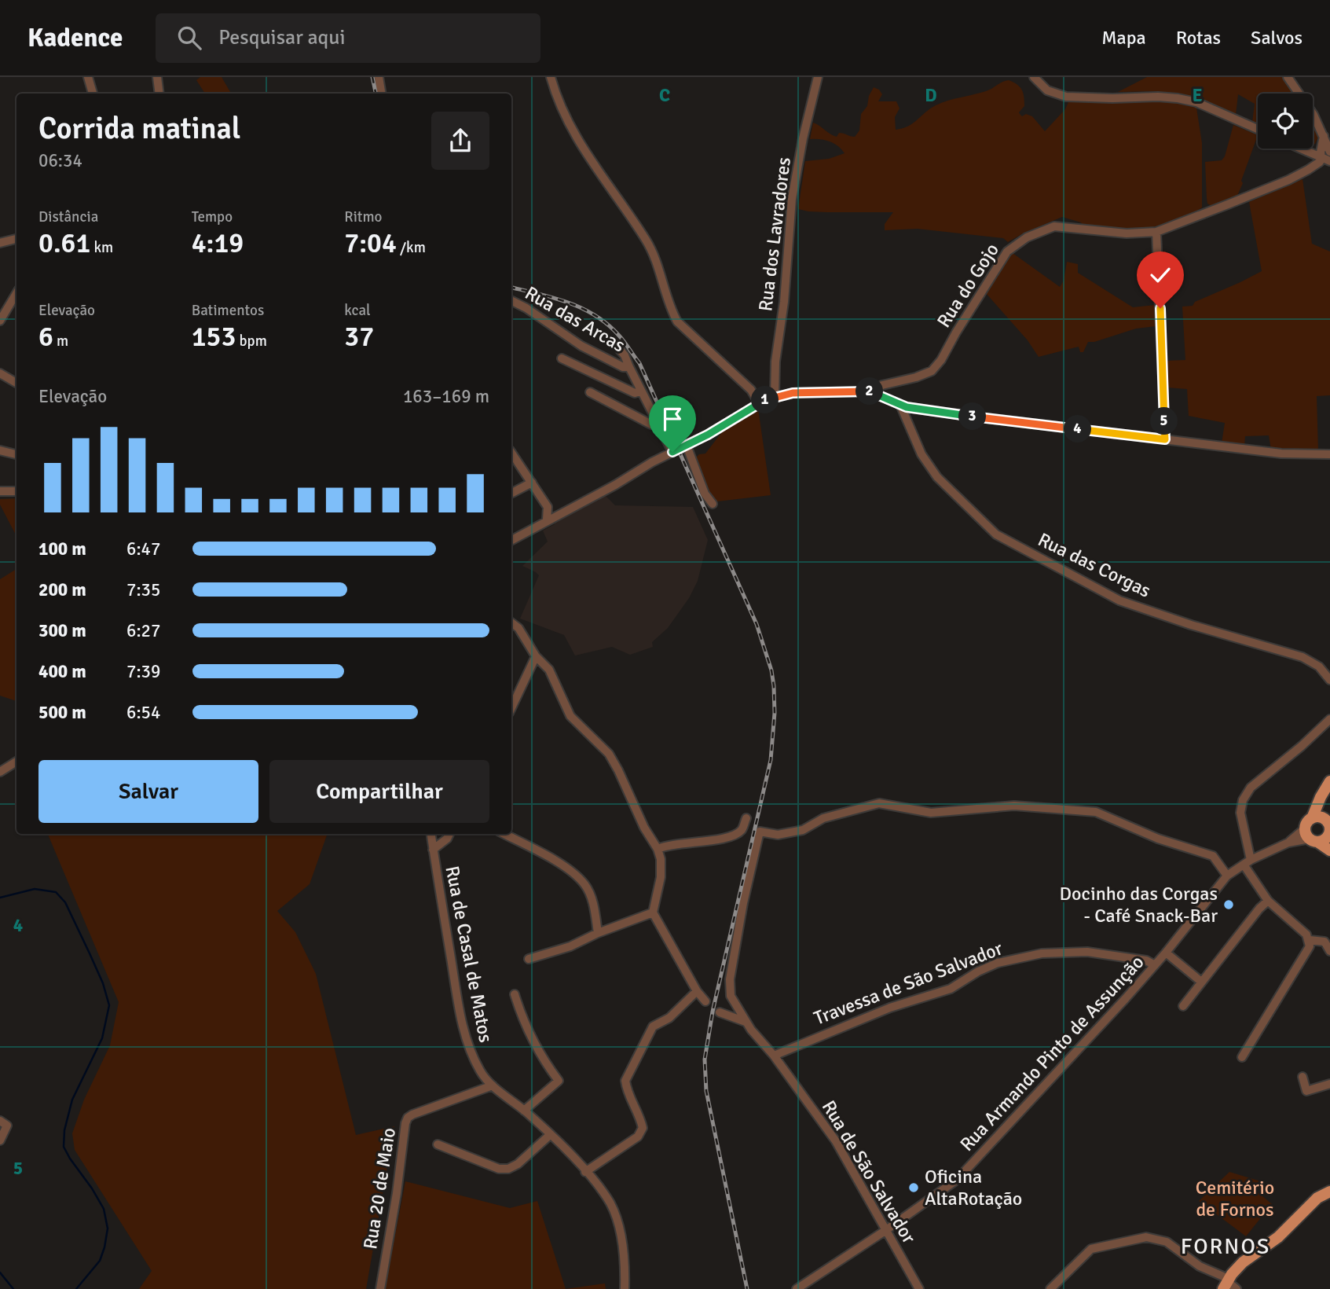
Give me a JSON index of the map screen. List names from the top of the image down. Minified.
{"streets":{"street":["Rua dos Lavradores","Rua do Gojo","Rua das Arcas","Rua das Corgas","Rua de Casal de Matos","Travessa de São Salvador","Rua Armando Pinto de Assunção","Rua de São Salvador","Rua 20 de Maio"]},"crossings":[["Rua de Casal de Matos","Rua 20 de Maio"],["Travessa de São Salvador","Rua Armando Pinto de Assunção"],["Travessa de São Salvador","Rua de São Salvador"],["Rua Armando Pinto de Assunção","Rua de São Salvador"]],"districts":["FORNOS"],"parks":["Cemitério de Fornos"],"places":["Docinho das Corgas - Café Snack-Bar","Oficina AltaRotação"],"page":{"header":"Kadence","search":"Pesquisar aqui","nav":["Mapa","Rotas","Salvos"],"heading":["Corrida matinal","06:34"],"stats":[["Distância","0.61 km"],["Tempo","4:19"],["Ritmo","7:04 /km"],["Elevação","6 m"],["Batimentos","153 bpm"],["kcal","37"]],"chart":["Elevação","163–169 m"],"pins":["2","1","3","5","4"],"list":[{"name":"100 m","note":"6:47"},{"name":"200 m","note":"7:35"},{"name":"300 m","note":"6:27"},{"name":"400 m","note":"7:39"},{"name":"500 m","note":"6:54"}],"buttons":["Salvar","Compartilhar"]},"grid":{"columns":["C","D","E"],"rows":["4","5"]}}
